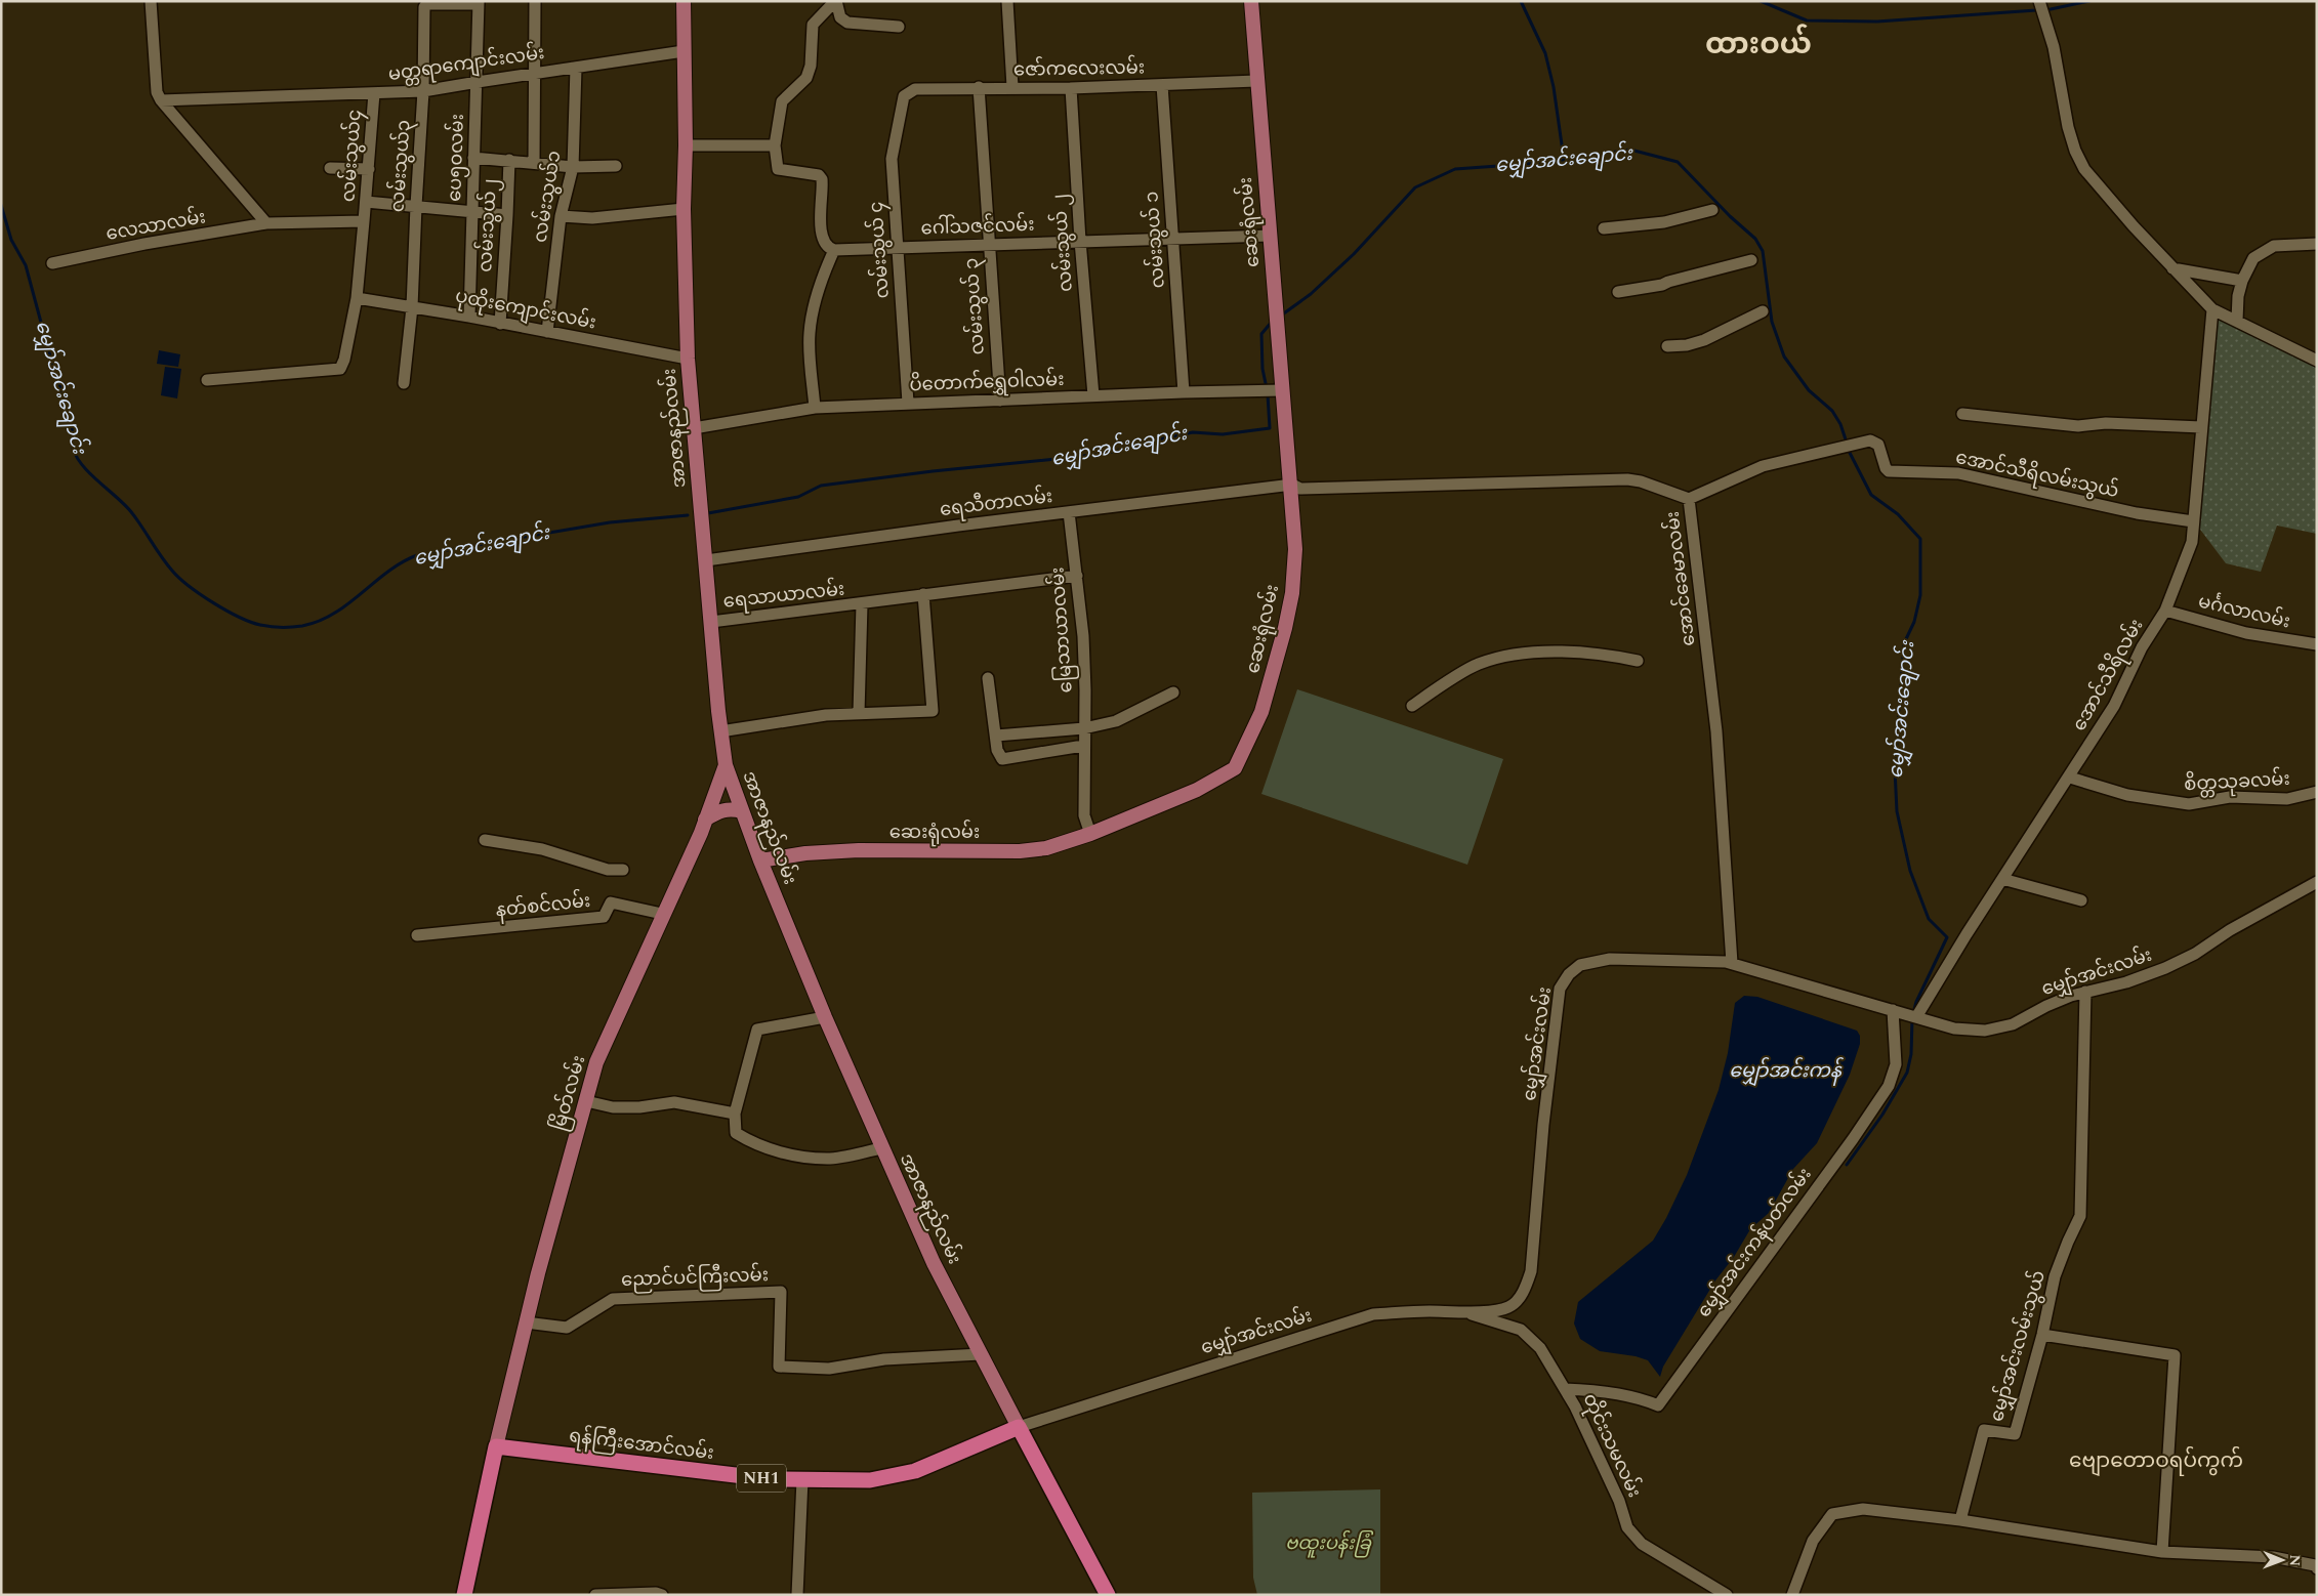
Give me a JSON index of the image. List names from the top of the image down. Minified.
{"streets":{"highway":["အာဇာနည်လမ်း","ရန်ကြီးအောင်လမ်း","NH1"],"main road":["ဆေးရုံလမ်း","မြိတ်လမ်း"],"street":["မတ္တရာကျောင်းလမ်း","ဇော်ကလေးလမ်း","လမ်းသွယ်၄","ပေ၅၀လမ်း","လမ်းသွယ်၃","လမ်းသွယ်၁","လေသာလမ်း","လမ်းသွယ်၂","ဂေါ်သဇင်လမ်း","လမ်းသွယ် ၁","လမ်းသွယ် ၂","လမ်းသွယ် ၄","လမ်းသွယ် ၃","ပုထိုးကျောင်းလမ်း","ပိတောက်ရွှေဝါလမ်း","အောင်သီရိလမ်းသွယ်","ရေသီတာလမ်း","အောင်ခေမာလမ်း","ရေသာယာလမ်း","မင်္ဂလာလမ်း","မြေသာယာလမ်း","အောင်သီရိလမ်း","စိတ္တသုခလမ်း","နတ်စင်လမ်း","မျှော်အင်းလမ်း","မျှော်အင်းကန်ပတ်လမ်း","ညောင်ပင်ကြီးလမ်း","မျှော်အင်းလမ်းသွယ်","တိုင်းသမလမ်း"]},"crossings":[["မတ္တရာကျောင်းလမ်း","လမ်းသွယ်၄"],["မတ္တရာကျောင်းလမ်း","ပေ၅၀လမ်း"],["မတ္တရာကျောင်းလမ်း","လမ်းသွယ်၃"],["မတ္တရာကျောင်းလမ်း","လမ်းသွယ်၁"],["မတ္တရာကျောင်းလမ်း","အာဇာနည်လမ်း"],["ဇော်ကလေးလမ်း","ဆေးရုံလမ်း"],["ဇော်ကလေးလမ်း","လမ်းသွယ် ၁"],["ဇော်ကလေးလမ်း","လမ်းသွယ် ၂"],["ဇော်ကလေးလမ်း","လမ်းသွယ် ၄"],["ဇော်ကလေးလမ်း","လမ်းသွယ် ၃"],["ပေ၅၀လမ်း","လမ်းသွယ်၃"],["ပေ၅၀လမ်း","ပုထိုးကျောင်းလမ်း"],["လမ်းသွယ်၃","ပုထိုးကျောင်းလမ်း"],["လမ်းသွယ်၁","ပုထိုးကျောင်းလမ်း"],["ဆေးရုံလမ်း","ဂေါ်သဇင်လမ်း"],["ဆေးရုံလမ်း","ပိတောက်ရွှေဝါလမ်း"],["ဆေးရုံလမ်း","အာဇာနည်လမ်း"],["ဆေးရုံလမ်း","ရေသီတာလမ်း"],["ဆေးရုံလမ်း","အောင်ခေမာလမ်း"],["ဆေးရုံလမ်း","မြေသာယာလမ်း"],["လမ်းသွယ်၂","ပုထိုးကျောင်းလမ်း"],["ဂေါ်သဇင်လမ်း","လမ်းသွယ် ၁"],["ဂေါ်သဇင်လမ်း","လမ်းသွယ် ၂"],["ဂေါ်သဇင်လမ်း","လမ်းသွယ် ၄"],["ဂေါ်သဇင်လမ်း","လမ်းသွယ် ၃"],["လမ်းသွယ် ၁","ပိတောက်ရွှေဝါလမ်း"],["လမ်းသွယ် ၂","ပိတောက်ရွှေဝါလမ်း"],["လမ်းသွယ် ၄","ပိတောက်ရွှေဝါလမ်း"],["လမ်းသွယ် ၃","ပိတောက်ရွှေဝါလမ်း"],["ပုထိုးကျောင်းလမ်း","အာဇာနည်လမ်း"],["ပိတောက်ရွှေဝါလမ်း","အာဇာနည်လမ်း"],["အာဇာနည်လမ်း","ရေသီတာလမ်း"],["အာဇာနည်လမ်း","ရေသာယာလမ်း"],["အာဇာနည်လမ်း","မျှော်အင်းလမ်း"],["အာဇာနည်လမ်း","မြိတ်လမ်း"],["အာဇာနည်လမ်း","ညောင်ပင်ကြီးလမ်း"],["အာဇာနည်လမ်း","ရန်ကြီးအောင်လမ်း"],["အောင်သီရိလမ်းသွယ်","အောင်ခေမာလမ်း"],["အောင်သီရိလမ်းသွယ်","အောင်သီရိလမ်း"],["ရေသီတာလမ်း","အောင်ခေမာလမ်း"],["ရေသီတာလမ်း","မြေသာယာလမ်း"],["အောင်ခေမာလမ်း","မျှော်အင်းလမ်း"],["ရေသာယာလမ်း","မြေသာယာလမ်း"],["မင်္ဂလာလမ်း","အောင်သီရိလမ်း"],["အောင်သီရိလမ်း","စိတ္တသုခလမ်း"],["အောင်သီရိလမ်း","မျှော်အင်းလမ်း"],["နတ်စင်လမ်း","မြိတ်လမ်း"],["မျှော်အင်းလမ်း","မျှော်အင်းကန်ပတ်လမ်း"],["မျှော်အင်းလမ်း","မျှော်အင်းလမ်းသွယ်"],["မျှော်အင်းလမ်း","ရန်ကြီးအောင်လမ်း"],["မျှော်အင်းလမ်း","တိုင်းသမလမ်း"],["မြိတ်လမ်း","ညောင်ပင်ကြီးလမ်း"],["မြိတ်လမ်း","ရန်ကြီးအောင်လမ်း"],["မျှော်အင်းကန်ပတ်လမ်း","တိုင်းသမလမ်း"]],"districts":["ထားဝယ်","ဗျောတောဝရပ်ကွက်"],"water":["မျှော်အင်းချောင်း","မျှော်အင်းကန်"],"parks":["ဗထူးပန်းခြံ"],"north":"right"}
